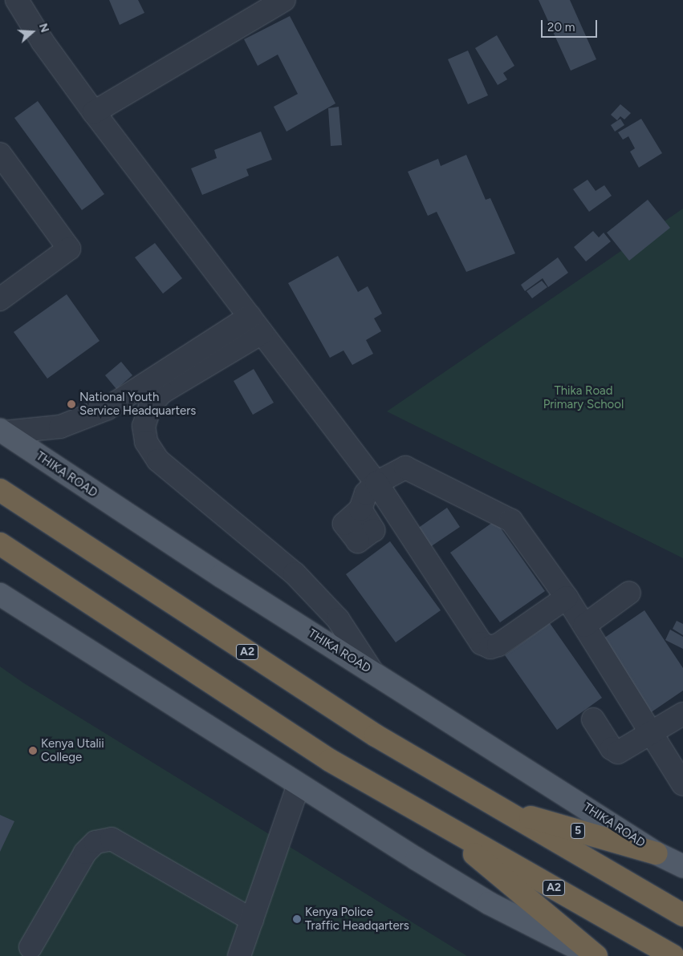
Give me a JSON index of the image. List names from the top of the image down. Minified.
{"streets":{"highway":["A2","5"],"main road":["THIKA ROAD"]},"crossings":[["THIKA ROAD","5"],["A2","5"]],"parks":["Thika Road Primary School"],"places":["National Youth Service Headquarters","Kenya Utalii College","Kenya Police Traffic Headqarters"],"scale_bar":"20 m","north":"right"}
